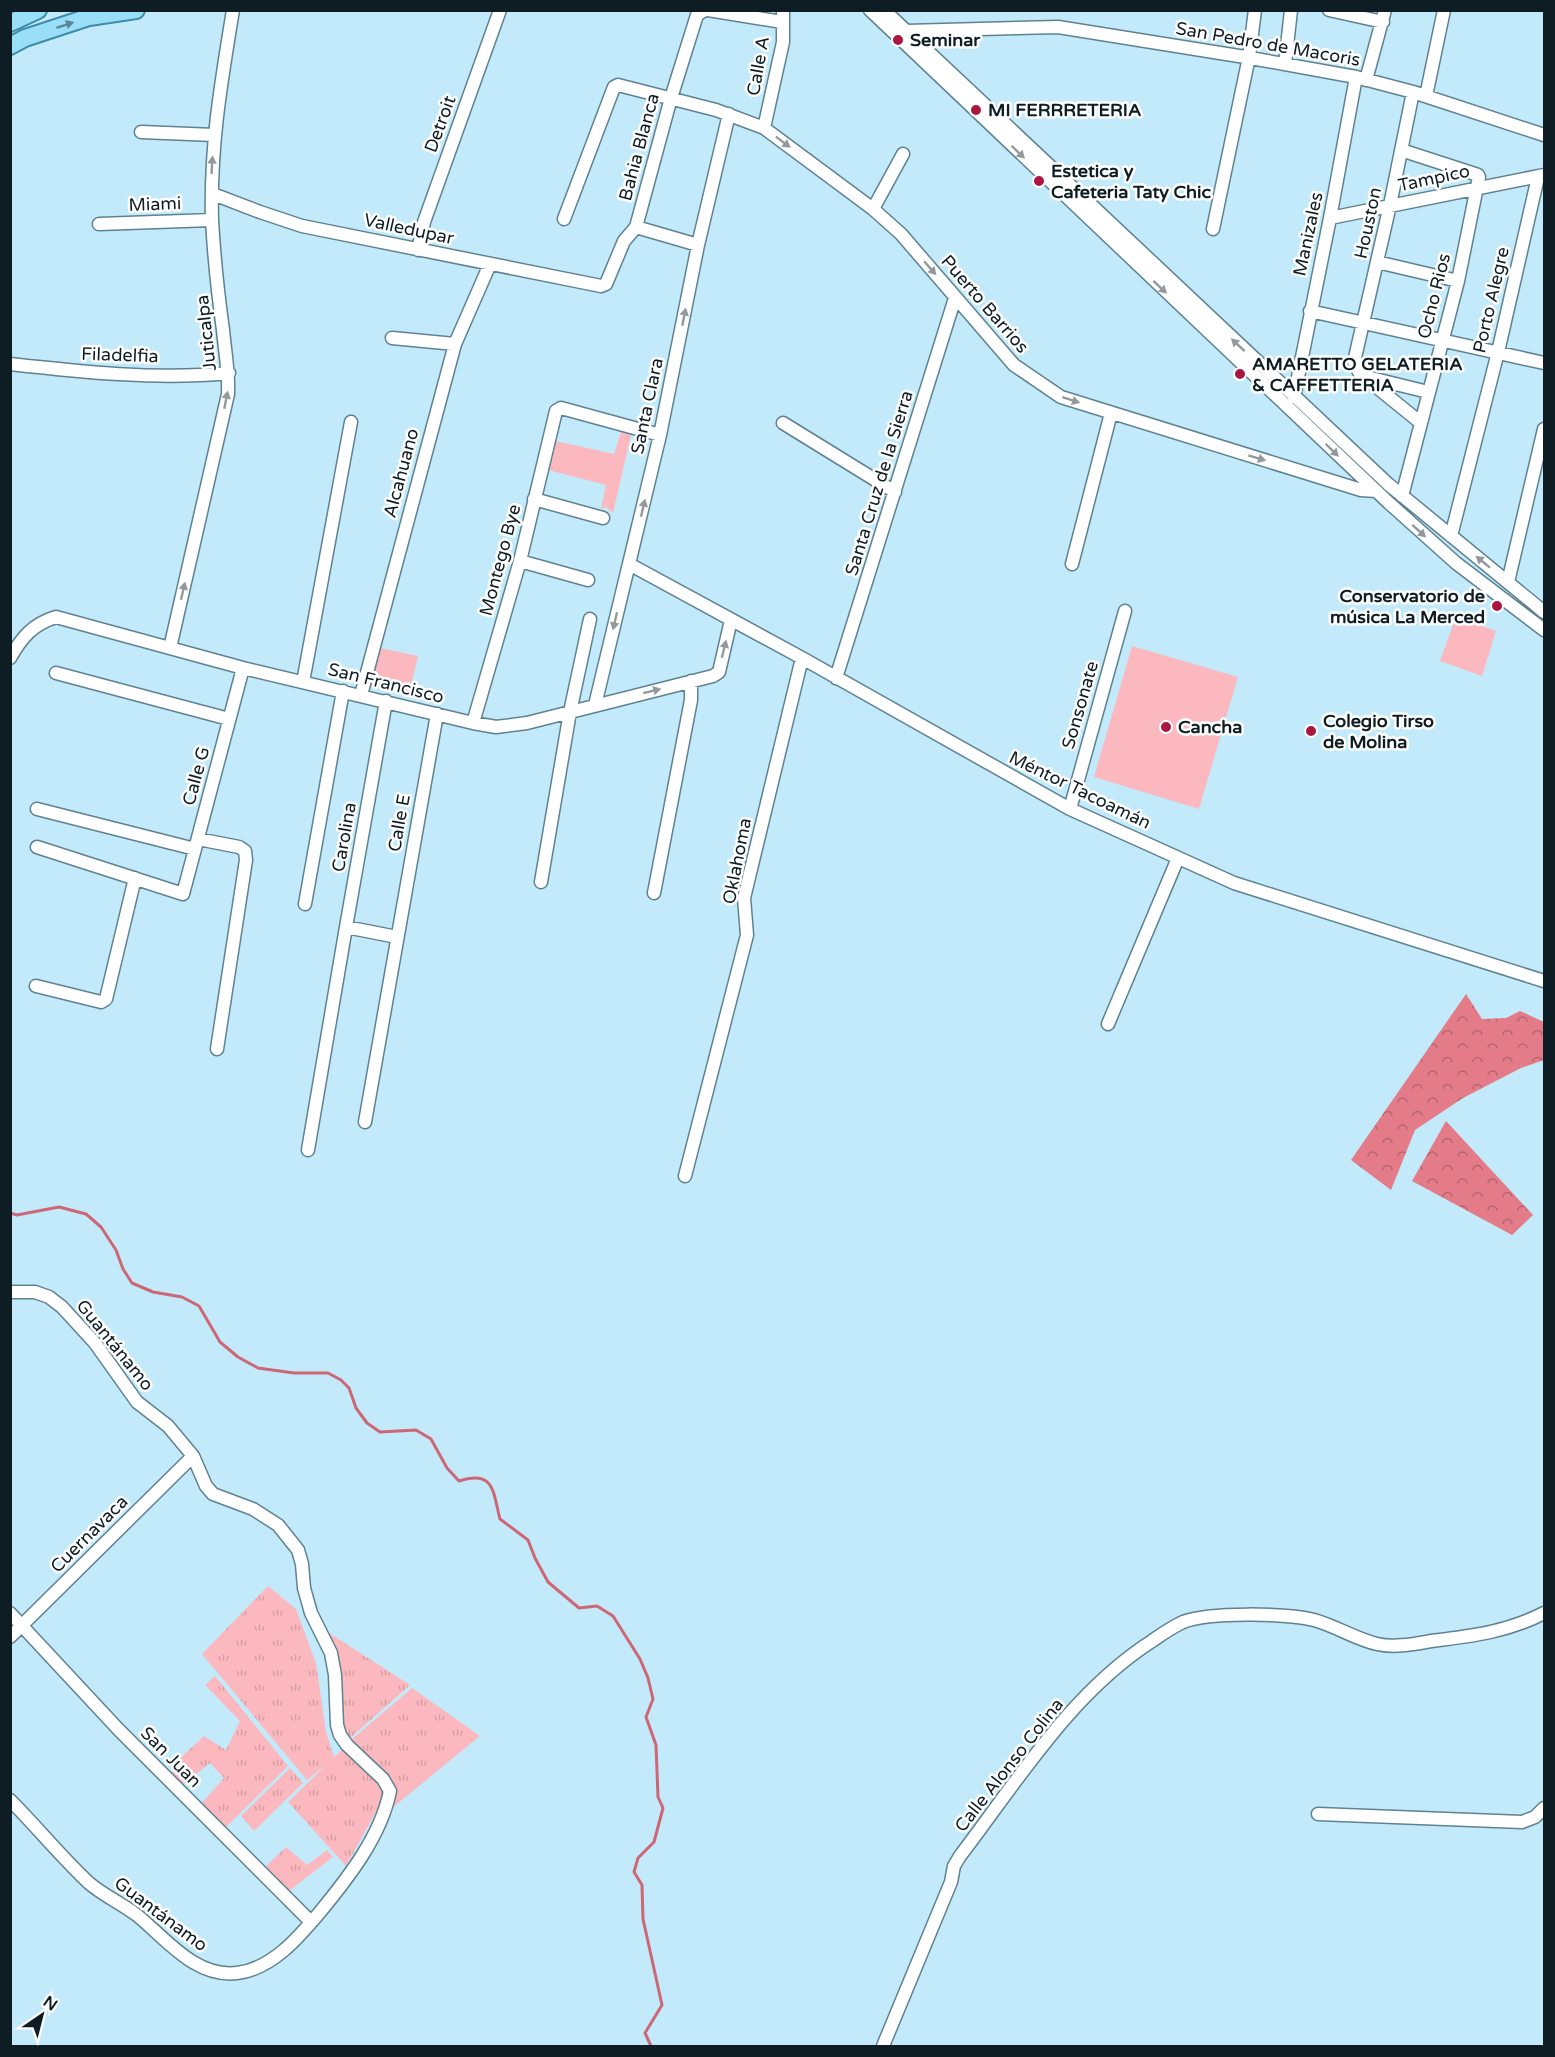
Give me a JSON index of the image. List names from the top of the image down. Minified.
{"streets":{"street":["San Pedro de Macoris","Calle A","Detroit","Bahia Blanca","Tampico","Miami","Houston","Valledupar","Manizales","Ocho Rios","Porto Alegre","Puerto Barrios","Juticalpa","Filadelfia","Santa Clara","Alcahuano","Santa Cruz de la Sierra","Montego Bye","San Francisco","Sonsonate","Calle G","Méntor Tacoamán","Calle E","Carolina","Oklahoma","Guantánamo","Cuernavaca","San Juan","Calle Alonso Colina"]},"crossings":[["San Pedro de Macoris","Houston"],["San Pedro de Macoris","Manizales"],["Calle A","Puerto Barrios"],["Detroit","Valledupar"],["Bahia Blanca","Valledupar"],["Bahia Blanca","Puerto Barrios"],["Tampico","Houston"],["Tampico","Manizales"],["Tampico","Ocho Rios"],["Tampico","Porto Alegre"],["Miami","Juticalpa"],["Valledupar","Juticalpa"],["Valledupar","Alcahuano"],["Puerto Barrios","Santa Clara"],["Puerto Barrios","Santa Cruz de la Sierra"],["Juticalpa","Filadelfia"],["Juticalpa","San Francisco"],["Santa Clara","Montego Bye"],["Santa Clara","San Francisco"],["Santa Clara","Méntor Tacoamán"],["Alcahuano","San Francisco"],["Santa Cruz de la Sierra","Méntor Tacoamán"],["Montego Bye","San Francisco"],["San Francisco","Calle G"],["San Francisco","Méntor Tacoamán"],["San Francisco","Calle E"],["San Francisco","Carolina"],["Sonsonate","Méntor Tacoamán"],["Méntor Tacoamán","Oklahoma"],["Guantánamo","Cuernavaca"],["Guantánamo","San Juan"],["Cuernavaca","San Juan"]],"one_way":["Juticalpa"],"places":["Seminar","MI FERRRETERIA","Estetica y Cafeteria Taty Chic","AMARETTO GELATERIA & CAFFETTERIA","Conservatorio de música La Merced","Cancha","Colegio Tirso de Molina"],"north":"top right"}
